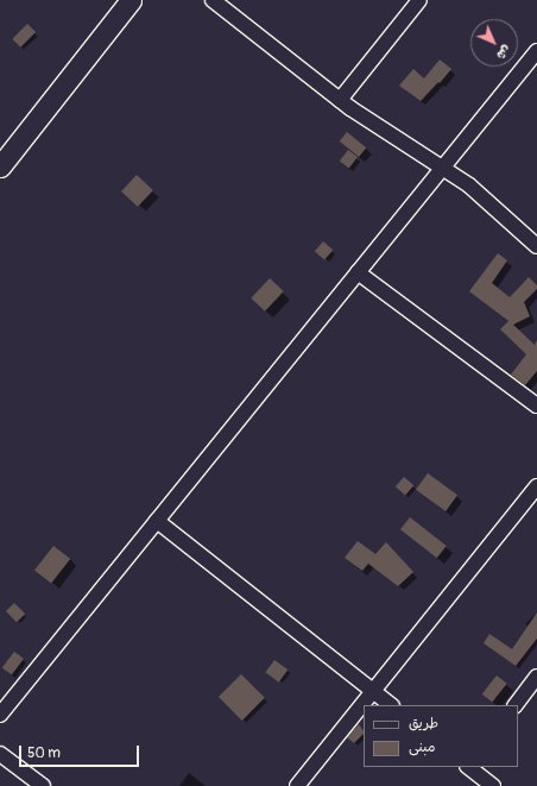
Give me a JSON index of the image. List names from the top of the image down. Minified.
{"legend":["طريق","مبنى"],"scale_bar":"50 m","north":"bottom right"}
